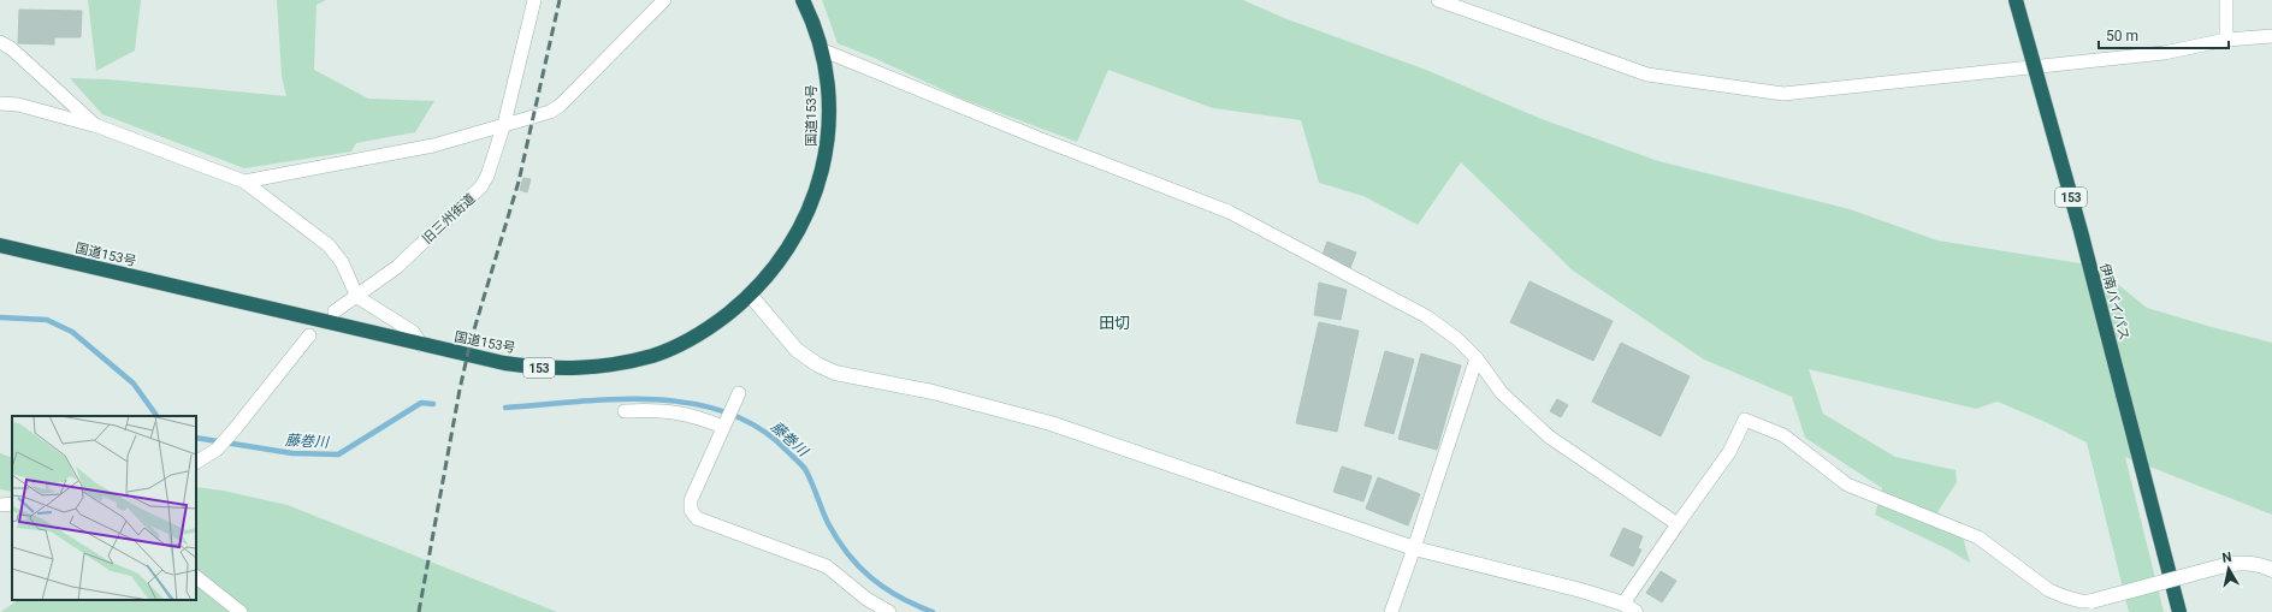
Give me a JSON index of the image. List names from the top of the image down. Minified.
{"streets":{"highway":["国道153号","153","伊南バイパス"],"street":["旧三州街道"]},"districts":["田切"],"water":["藤巻川"],"scale_bar":"50 m","north":"top"}
